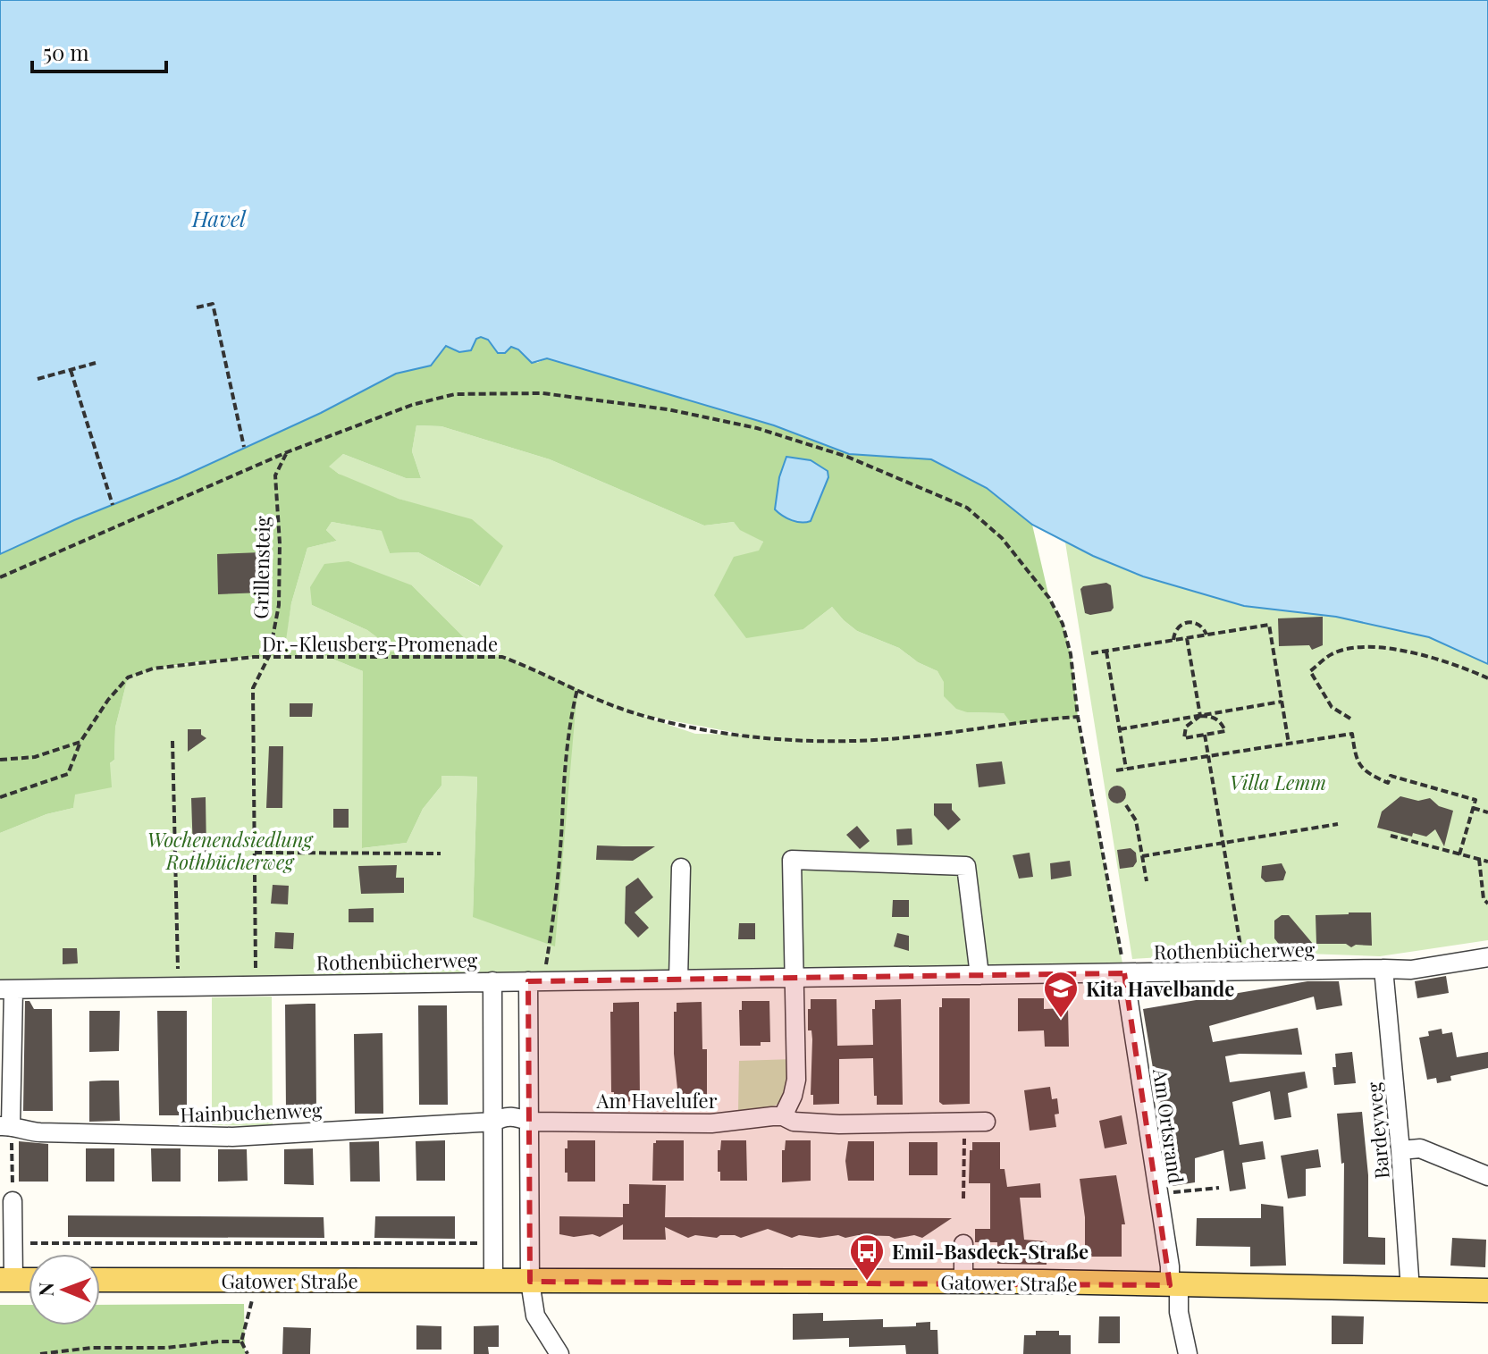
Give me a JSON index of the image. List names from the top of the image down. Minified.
{"streets":{"main road":["Gatower Straße"],"street":["Rothenbücherweg","Am Havelufer","Hainbuchenweg","Am Ortsrand","Bardeyweg"],"path":["Grillensteig","Dr.-Kleusberg-Promenade"]},"crossings":[["Grillensteig","Dr.-Kleusberg-Promenade"],["Grillensteig","Rothenbücherweg"],["Rothenbücherweg","Am Ortsrand"],["Rothenbücherweg","Bardeyweg"],["Am Ortsrand","Gatower Straße"],["Bardeyweg","Gatower Straße"]],"water":["Havel"],"parks":["Villa Lemm","Wochenendsiedlung Rothbücherweg"],"places":{"school or university":["Kita Havelbande"],"bus stop":["Emil-Basdeck-Straße"]},"scale_bar":"50 m","north":"left"}
